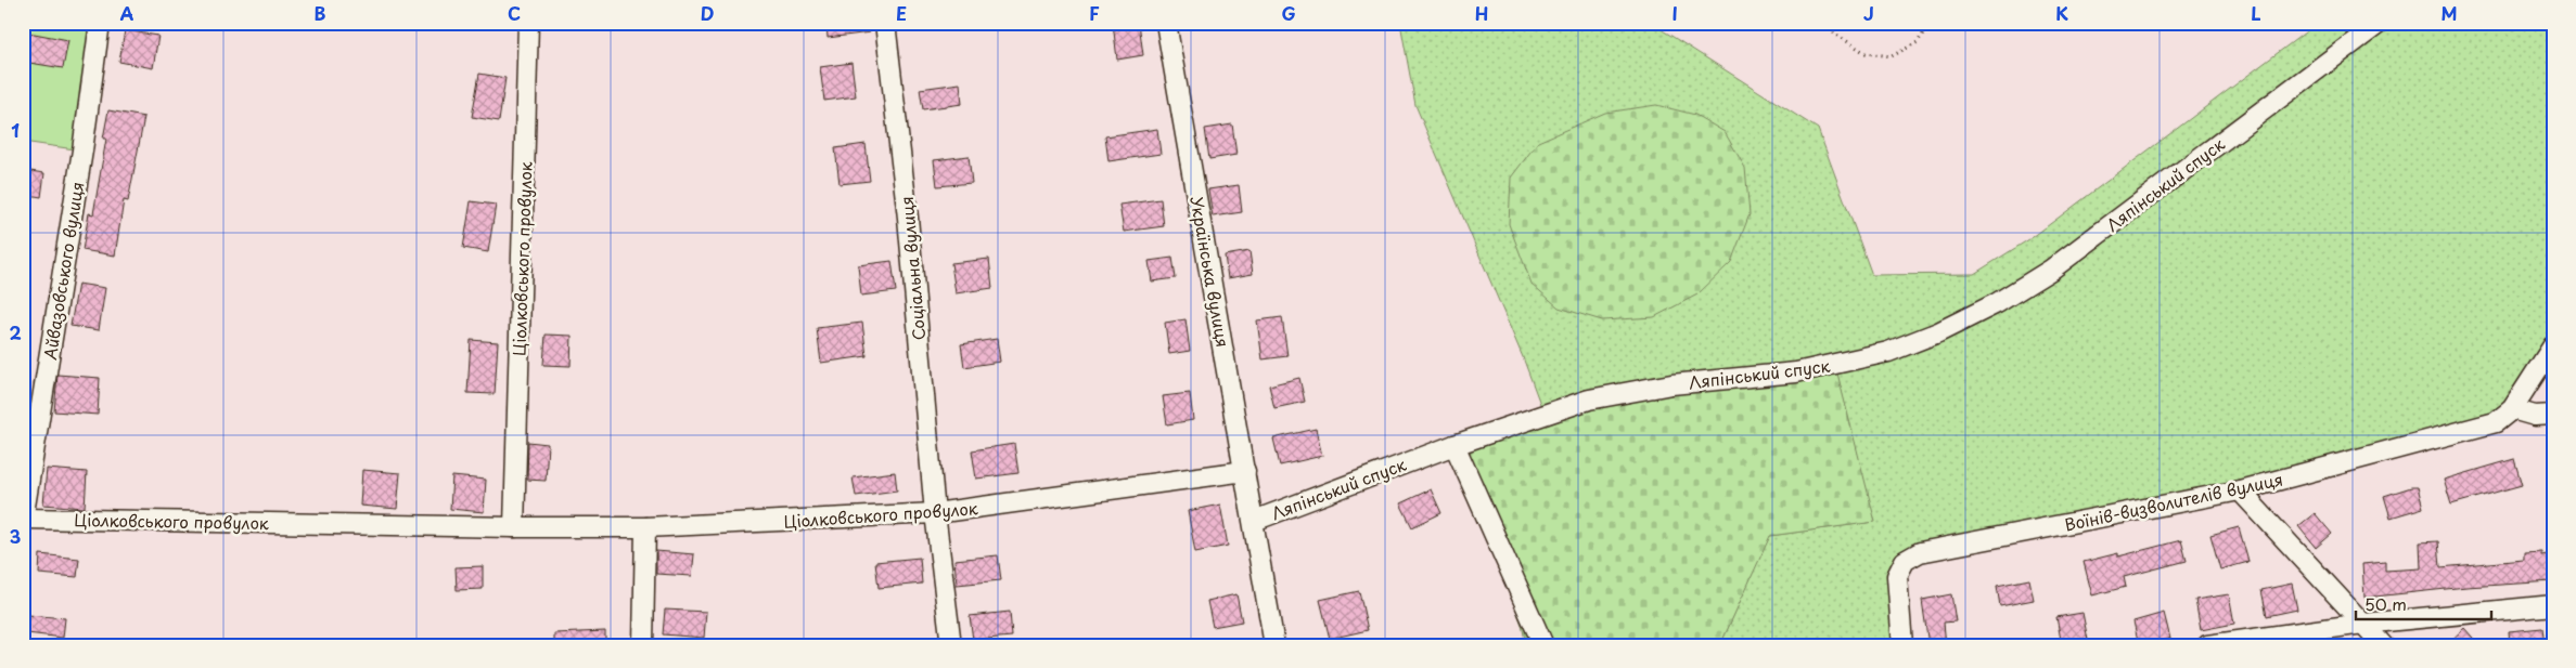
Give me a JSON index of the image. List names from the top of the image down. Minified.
{"streets":{"street":["Ляпінський спуск","Ціолковського провулок","Соціальна вулиця","Айвазовського вулиця","Українська вулиця","Воїнів-визволителів вулиця"]},"crossings":[["Ляпінський спуск","Українська вулиця"],["Ціолковського провулок","Соціальна вулиця"],["Ціолковського провулок","Айвазовського вулиця"],["Ціолковського провулок","Українська вулиця"]],"scale_bar":"50 m","grid":{"columns":["A","B","C","D","E","F","G","H","I","J","K","L","M"],"rows":["1","2","3"]}}
